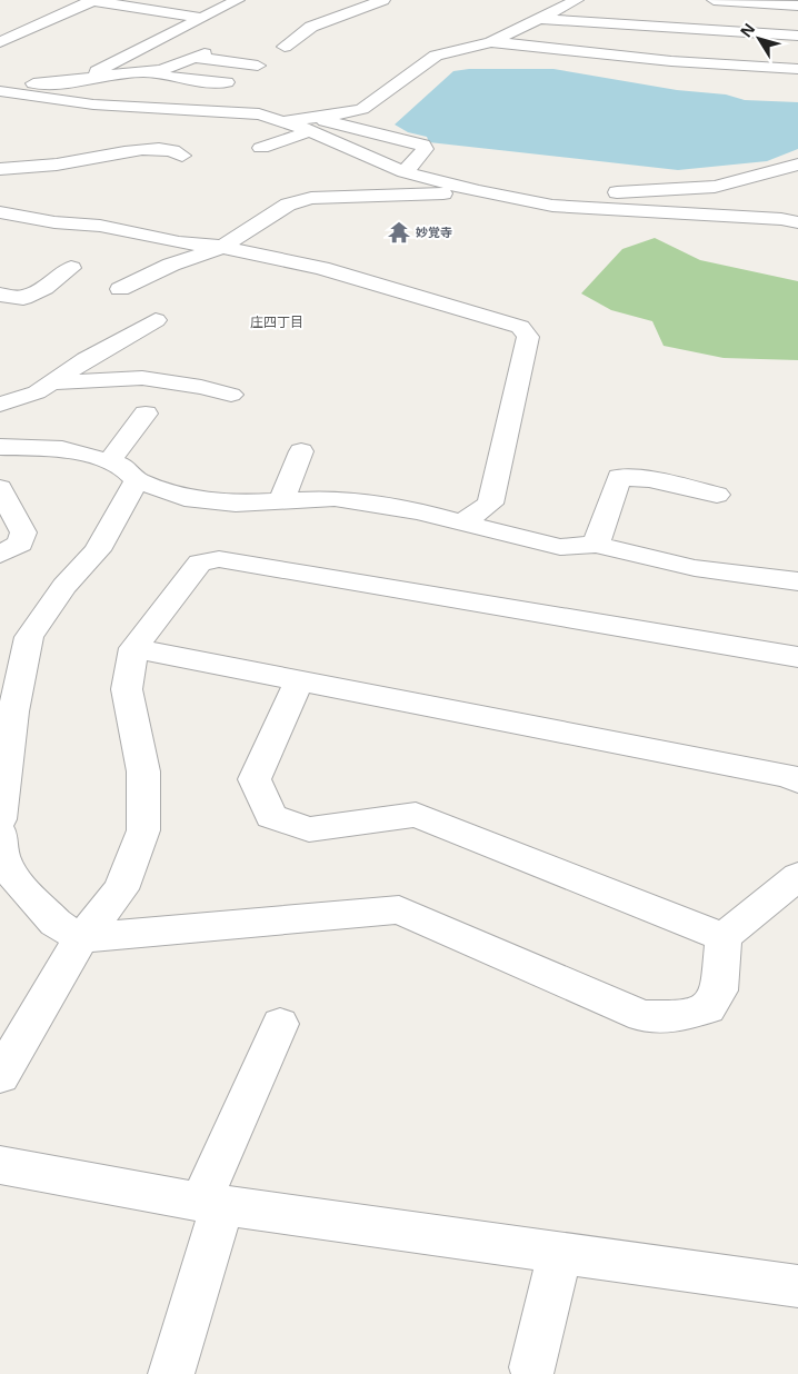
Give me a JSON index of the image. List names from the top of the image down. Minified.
{"districts":["庄四丁目"],"places":{"temple":["妙覚寺"]},"north":"top left"}
